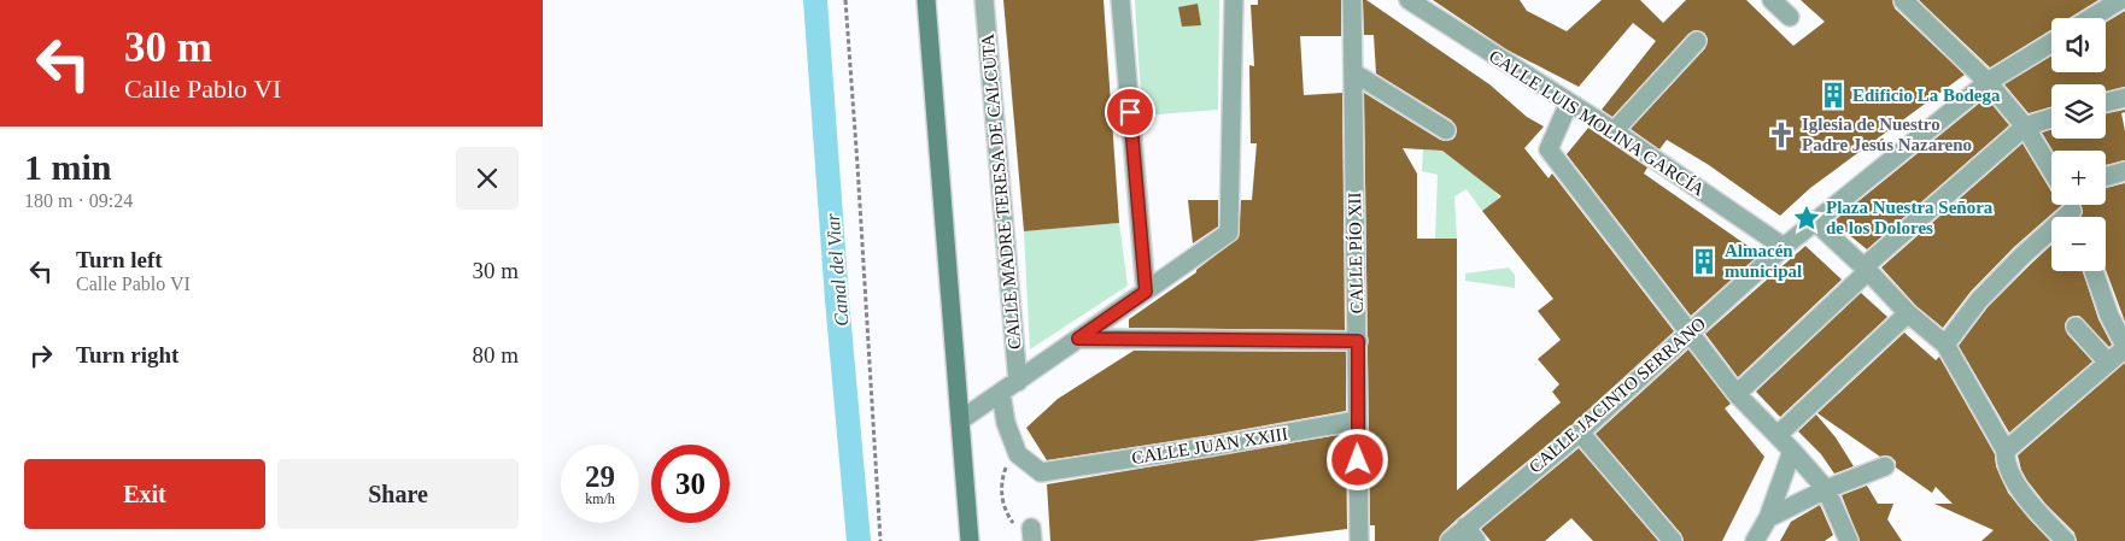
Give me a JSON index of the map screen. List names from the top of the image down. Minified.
{"streets":{"street":["CALLE LUIS MOLINA GARCÍA","CALLE MADRE TERESA DE CALCUTA","CALLE PÍO XII","CALLE JACINTO SERRANO","CALLE JUAN XXIII"]},"crossings":[["CALLE LUIS MOLINA GARCÍA","CALLE JACINTO SERRANO"],["CALLE PÍO XII","CALLE JUAN XXIII"]],"water":["Canal del Viar"],"places":{"building":["Edificio La Bodega","Almacén municipal"],"church":["Iglesia de Nuestro Padre Jesús Nazareno"],"place":["Plaza Nuestra Señora de los Dolores"]},"page":{"turn":["30 m","Calle Pablo VI"],"map_buttons":["+","−"],"heading":["1 min","180 m · 09:24"],"list":[{"name":"Turn left","note":"Calle Pablo VI","value":"30 m"},{"name":"Turn right","value":"80 m"}],"speed":"29 km/h","limit":"30","buttons":["Exit","Share"]}}
